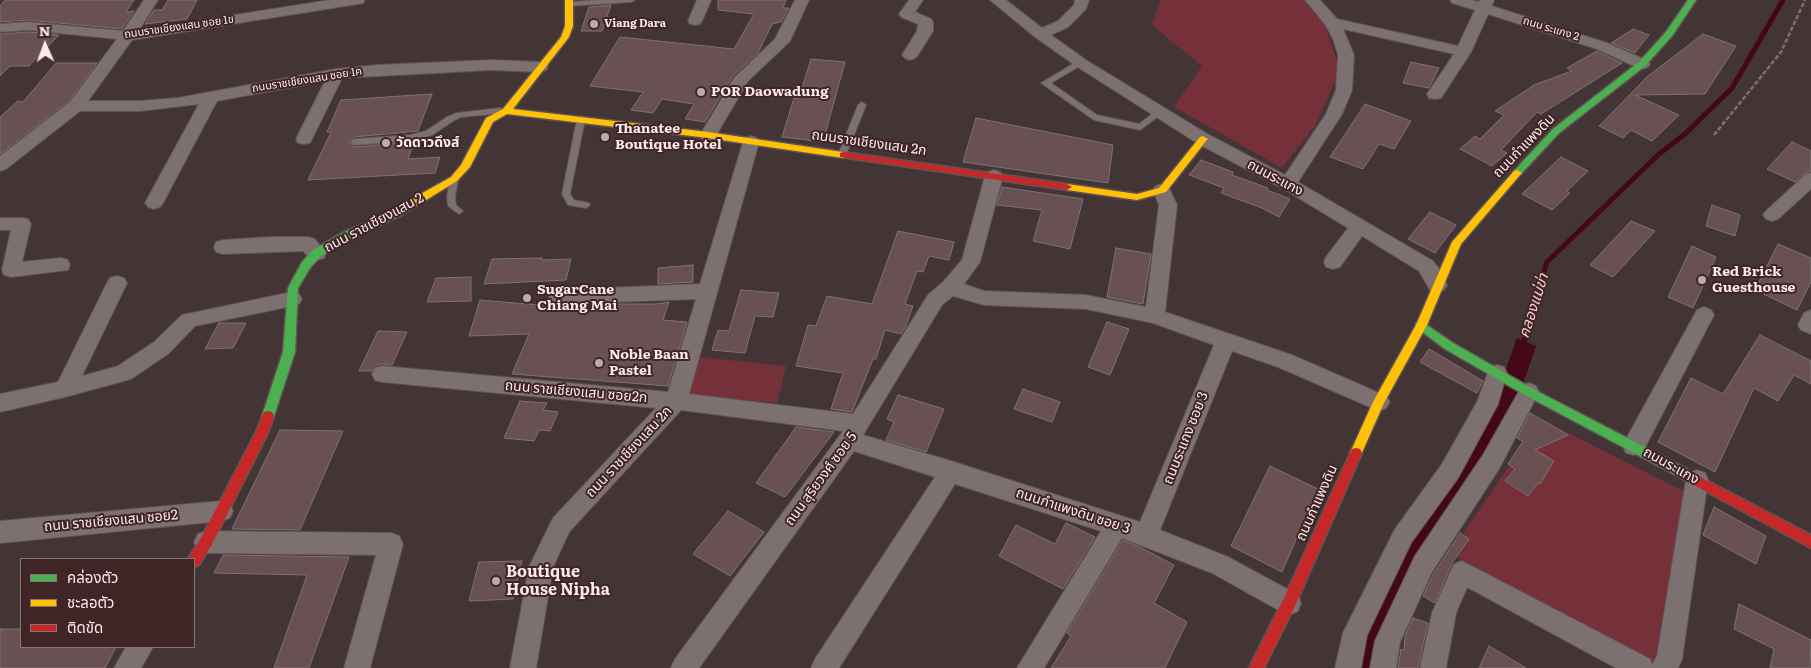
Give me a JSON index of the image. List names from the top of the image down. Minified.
{"streets":{"street":["ถนนราชเชียงแสน ซอย 1ข","ถนน ระแกง 2","ถนนราชเชียงแสน ซอย 1ค","ถนนราชเชียงแสน 2ก","ถนนกำแพงดิน","ถนนระแกง","ถนน ราชเชียงแสน 2","ถนน ราชเชียงแสน ซอย2ก","ถนนระแกง ซอย 3","ถนน ราชเชียงแสน 2ก","ถนน สุริยวงศ์ ซอย 5","ถนนกำแพงดิน ซอย 3","ถนน ราชเชียงแสน ซอย2"]},"crossings":[["ถนน ระแกง 2","ถนนกำแพงดิน"],["ถนนราชเชียงแสน ซอย 1ค","ถนน ราชเชียงแสน 2"],["ถนนราชเชียงแสน 2ก","ถนน ราชเชียงแสน 2"],["ถนนราชเชียงแสน 2ก","ถนน ราชเชียงแสน 2ก"],["ถนนราชเชียงแสน 2ก","ถนน สุริยวงศ์ ซอย 5"],["ถนนกำแพงดิน","ถนนระแกง"],["ถนนกำแพงดิน","ถนนกำแพงดิน ซอย 3"],["ถนน ราชเชียงแสน 2","ถนน ราชเชียงแสน ซอย2"],["ถนน ราชเชียงแสน ซอย2ก","ถนน ราชเชียงแสน 2ก"],["ถนน ราชเชียงแสน ซอย2ก","ถนน สุริยวงศ์ ซอย 5"],["ถนน ราชเชียงแสน ซอย2ก","ถนนกำแพงดิน ซอย 3"],["ถนนระแกง ซอย 3","ถนนกำแพงดิน ซอย 3"],["ถนน สุริยวงศ์ ซอย 5","ถนนกำแพงดิน ซอย 3"]],"water":["คลองแม่ข่า"],"places":["Viang Dara","POR Daowadung","Thanatee Boutique Hotel","วัดดาวดึงส์","Red Brick Guesthouse","SugarCane Chiang Mai","Noble Baan Pastel","Boutique House Nipha"],"legend":["คล่องตัว","ชะลอตัว","ติดขัด"],"north":"top"}
